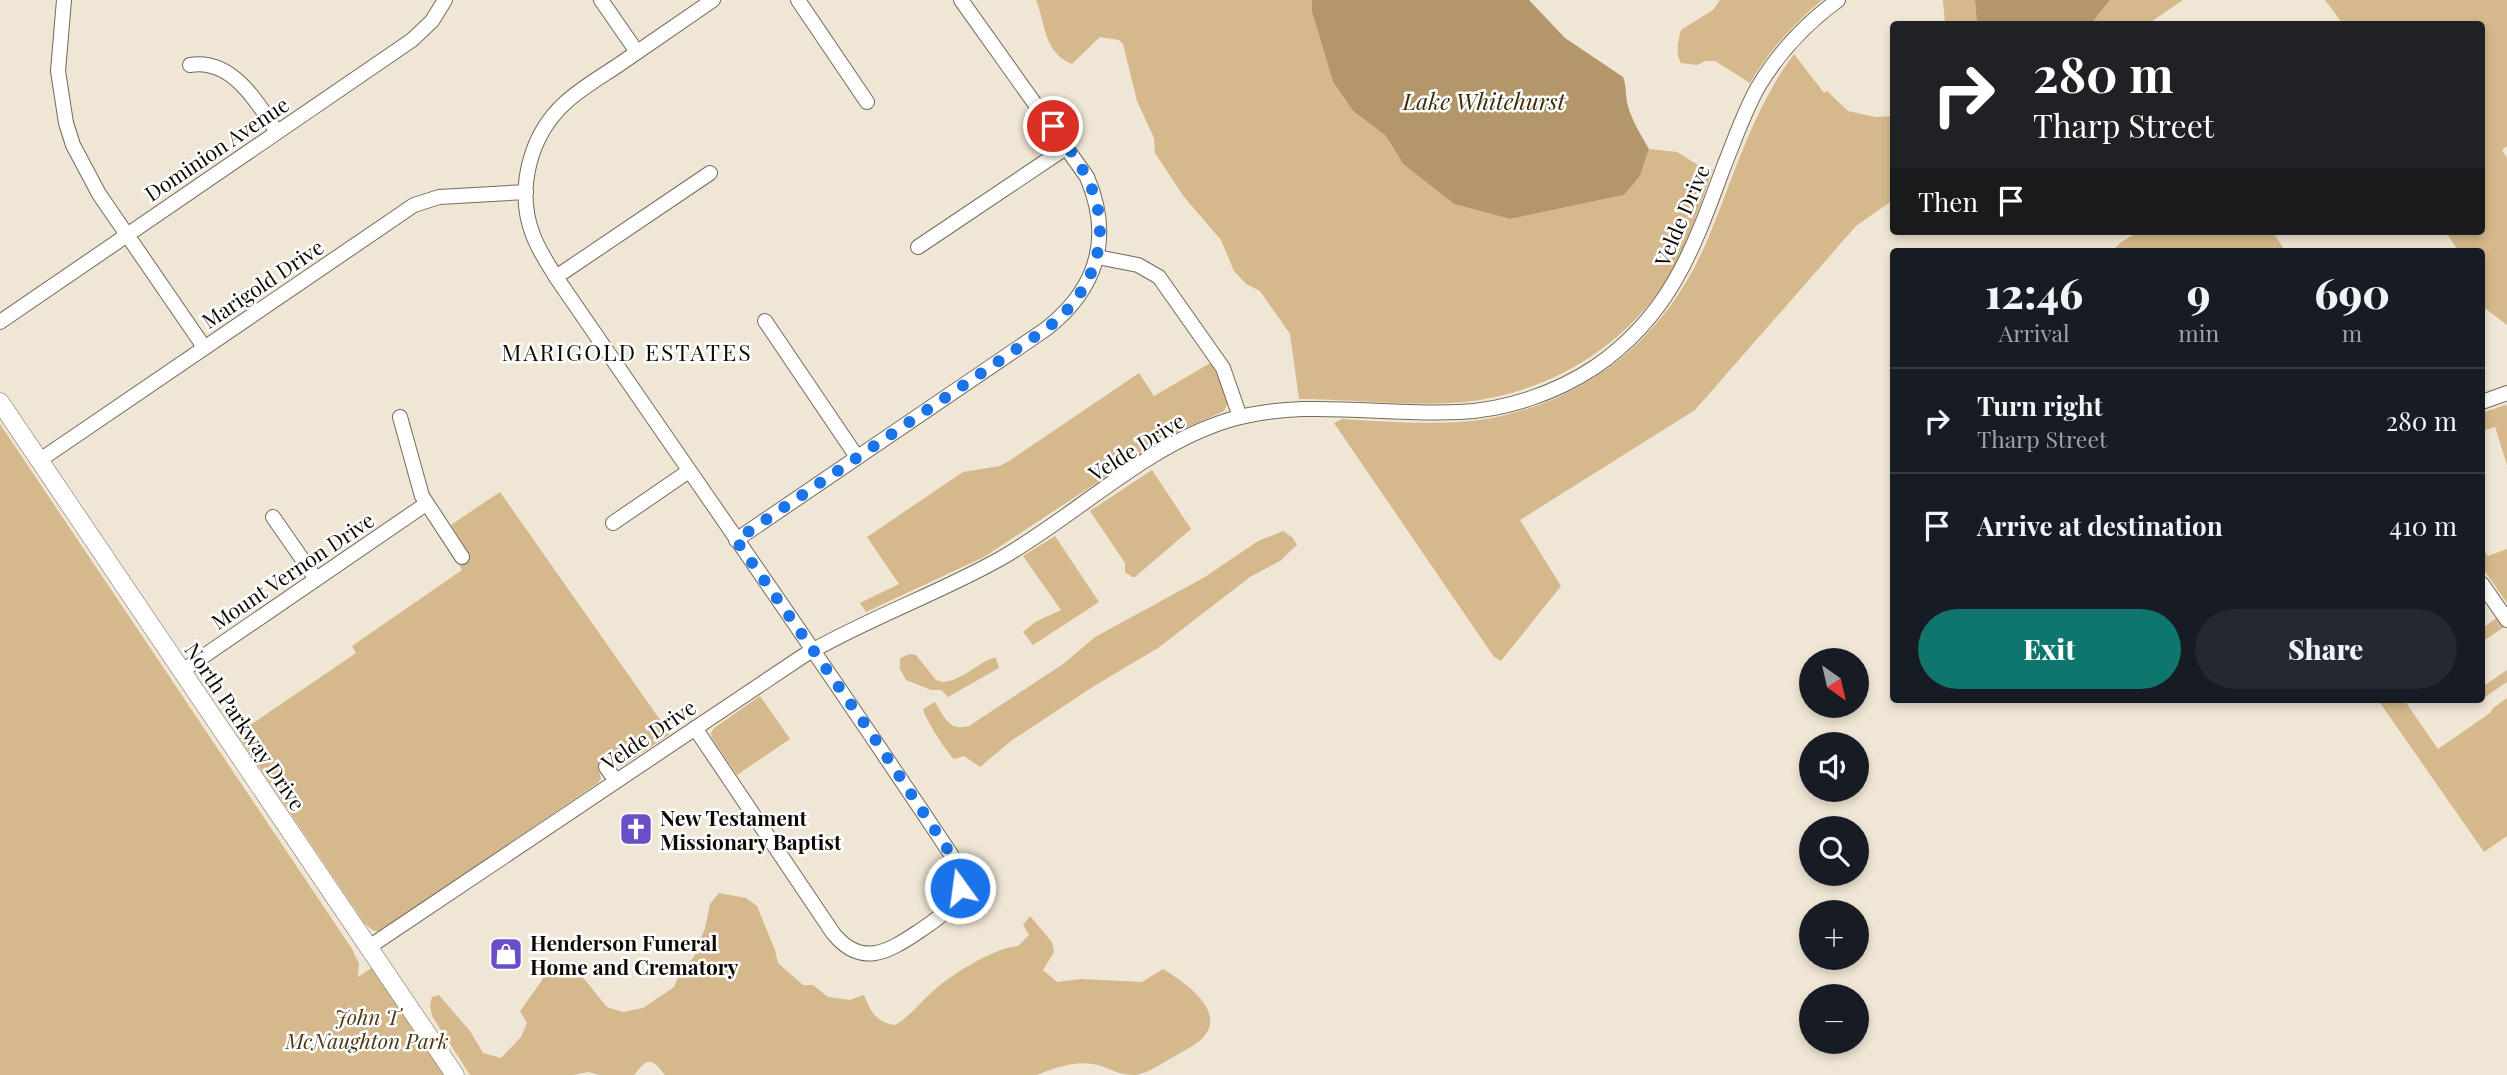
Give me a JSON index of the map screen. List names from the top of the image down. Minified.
{"streets":{"main road":["North Parkway Drive"],"street":["Dominion Avenue","Velde Drive","Marigold Drive","Mount Vernon Drive"]},"crossings":[["Velde Drive","North Parkway Drive"],["Marigold Drive","North Parkway Drive"],["Mount Vernon Drive","North Parkway Drive"]],"districts":["MARIGOLD ESTATES"],"water":["Lake Whitehurst"],"parks":["John T McNaughton Park"],"places":{"church":["New Testament Missionary Baptist"],"shop":["Henderson Funeral Home and Crematory"]},"north":"bottom right","page":{"turn":["280 m","Tharp Street"],"then":"Then","eta":["12:46","Arrival","9","min","690","m"],"list":[{"name":"Turn right","note":"Tharp Street","value":"280 m"},{"name":"Arrive at destination","value":"410 m"}],"buttons":["Exit","Share"],"map_buttons":["+","−"]}}
